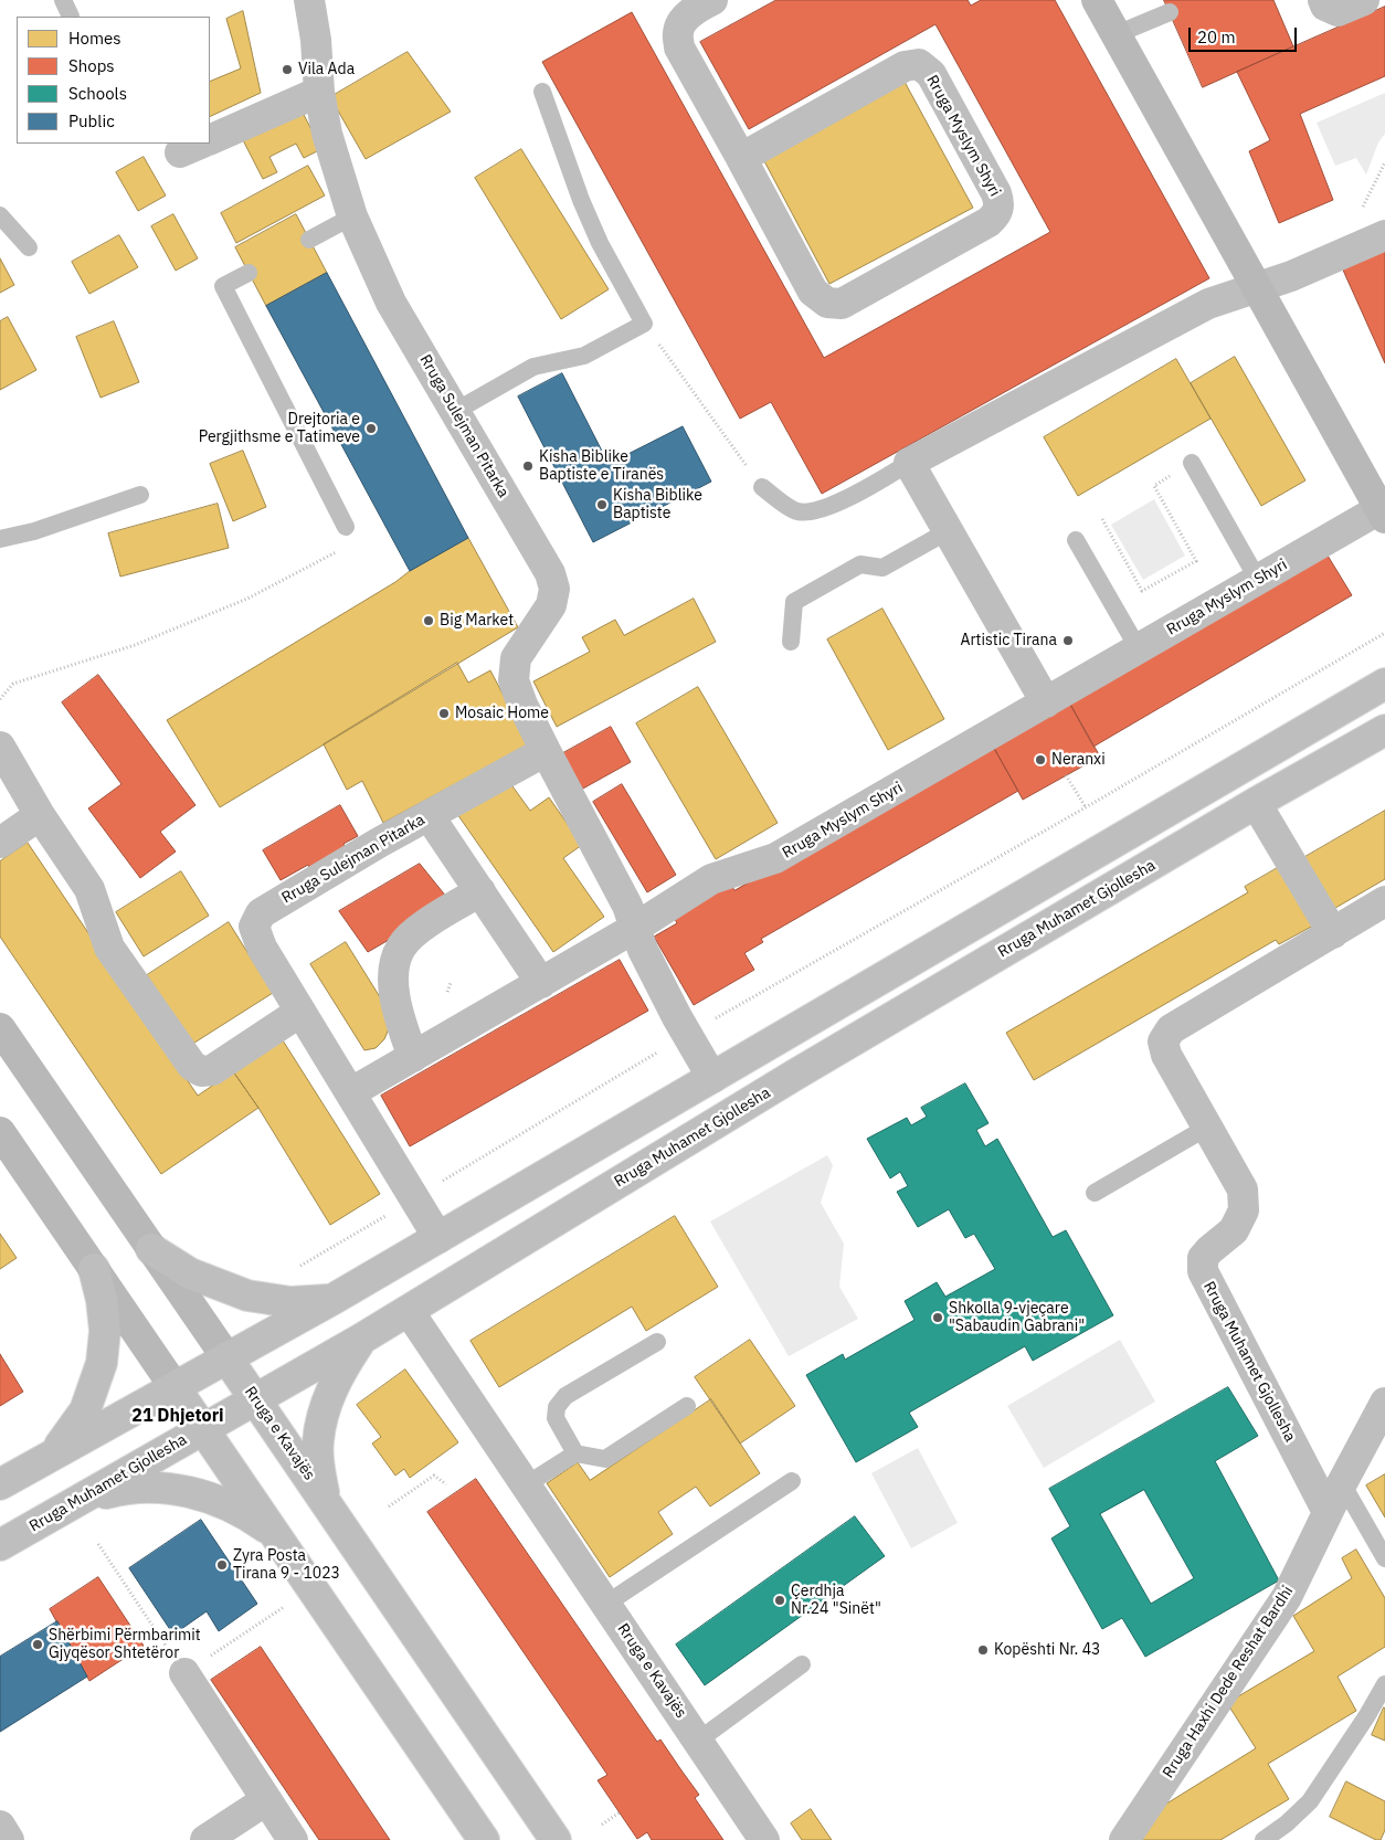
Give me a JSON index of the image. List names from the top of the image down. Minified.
{"streets":{"main road":["Rruga Myslym Shyri","Rruga e Kavajës"],"street":["Rruga Sulejman Pitarka","Rruga Muhamet Gjollesha","Rruga Haxhi Dede Reshat Bardhi"]},"crossings":[["Rruga Myslym Shyri","Rruga Sulejman Pitarka"],["Rruga Muhamet Gjollesha","Rruga e Kavajës"],["Rruga Muhamet Gjollesha","Rruga Haxhi Dede Reshat Bardhi"]],"districts":["21 Dhjetori"],"places":["Vila Ada","Drejtoria e Pergjithsme e Tatimeve","Kisha Biblike Baptiste e Tiranës","Kisha Biblike Baptiste","Big Market","Artistic Tirana","Mosaic Home","Neranxi","Shkolla 9-vjeçare \"Sabaudin Gabrani\"","Zyra Posta Tirana 9 - 1023","Çerdhja Nr.24 \"Sinët\"","Shërbimi Përmbarimit Gjyqësor Shtetëror","Kopështi Nr. 43"],"legend":["Homes","Shops","Schools","Public"],"scale_bar":"20 m"}
